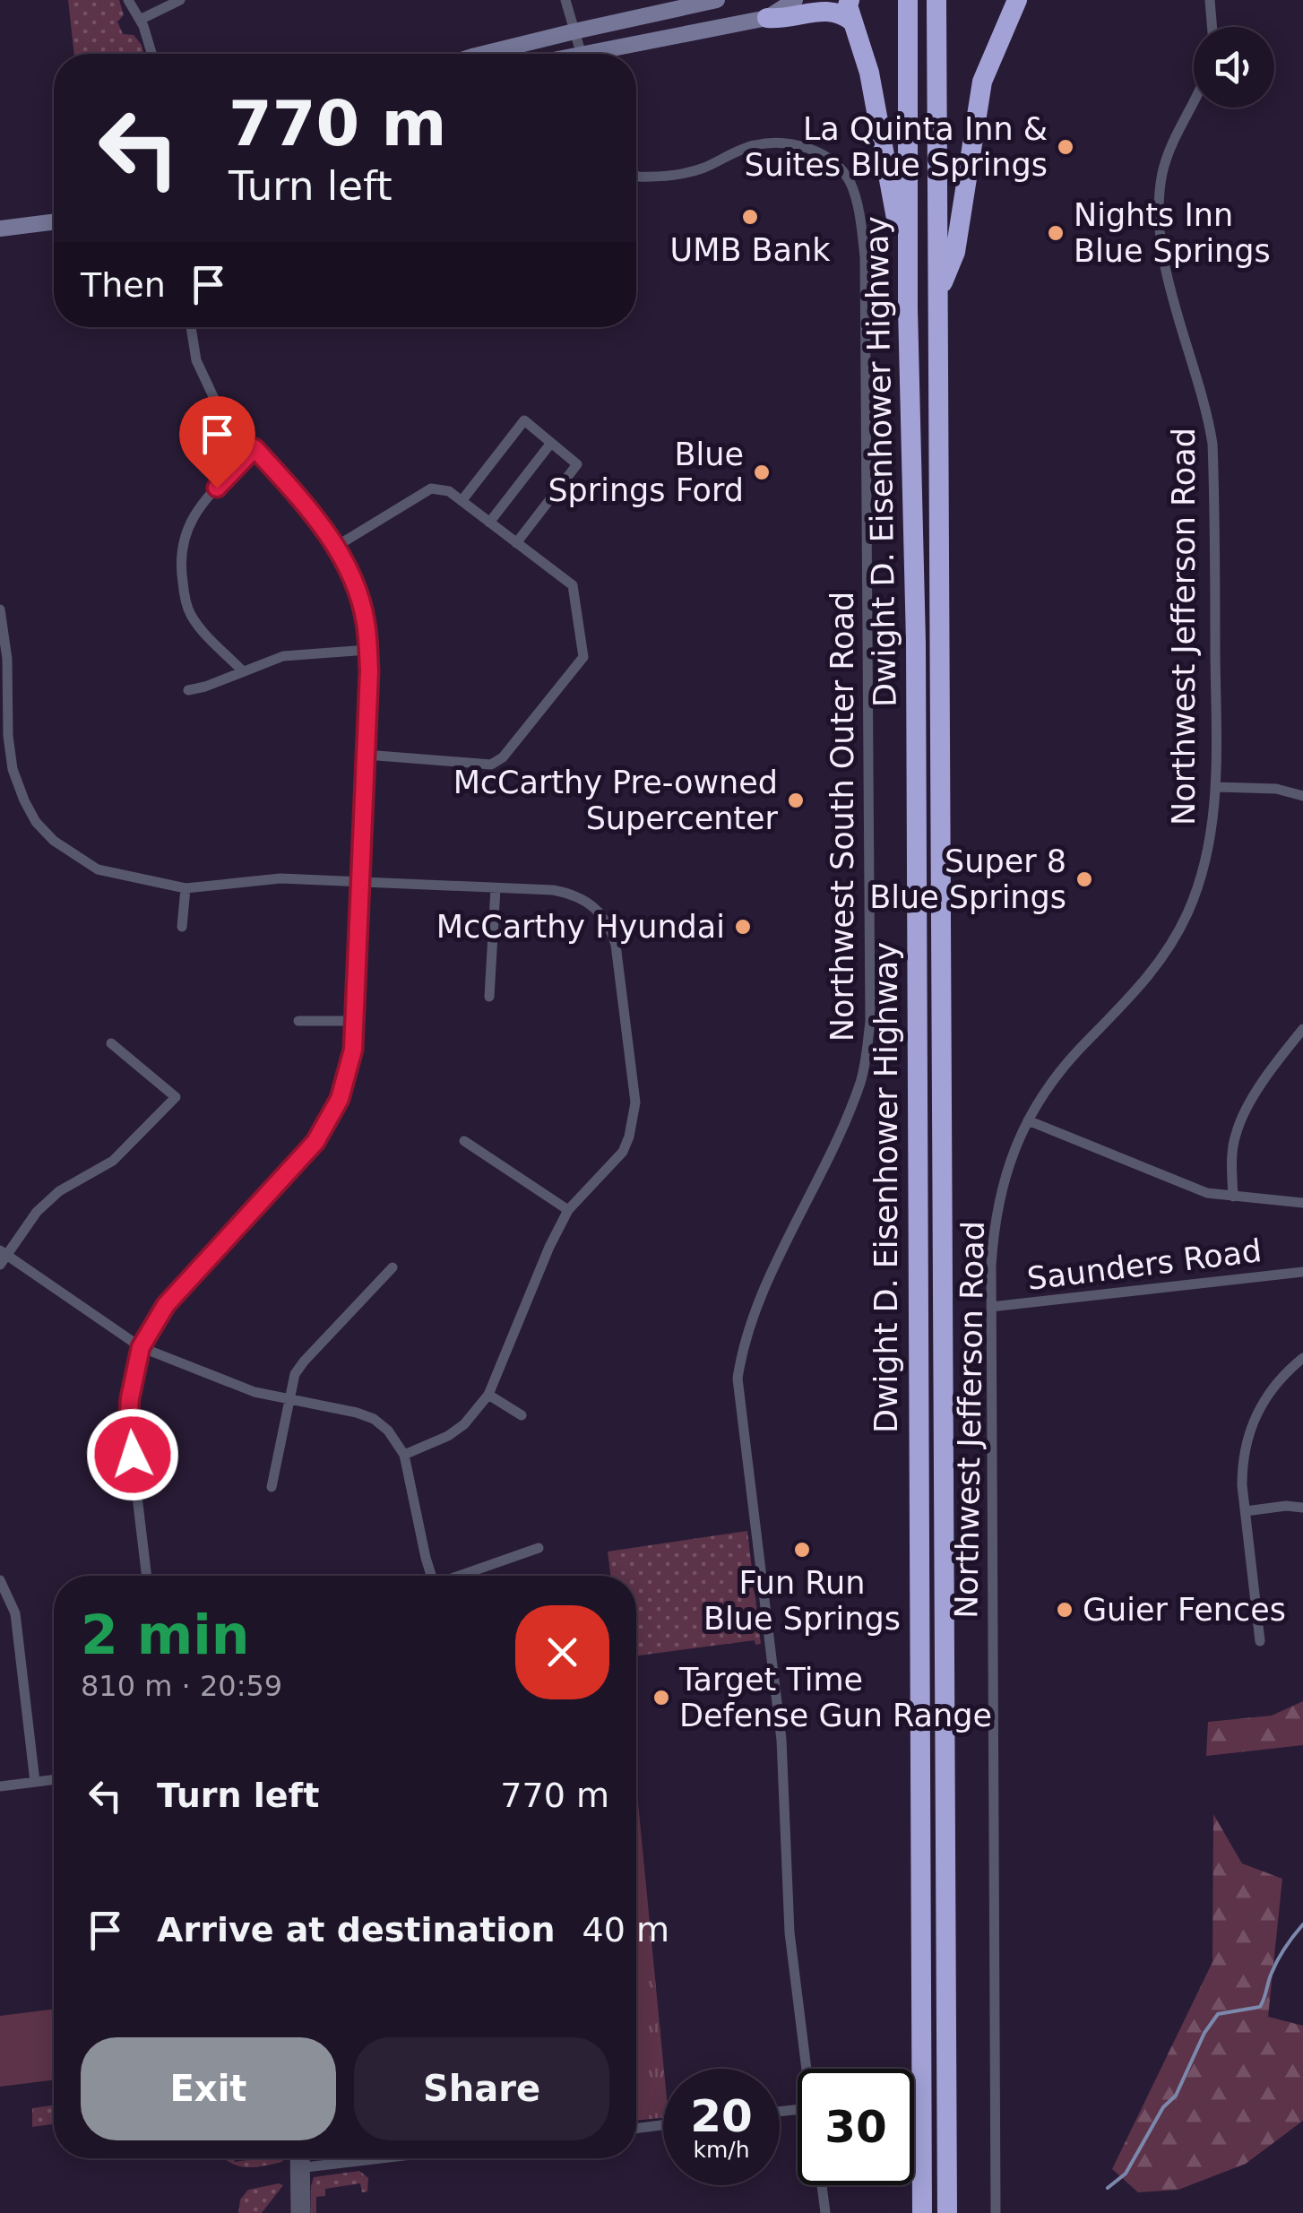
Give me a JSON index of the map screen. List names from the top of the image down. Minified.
{"streets":{"highway":["Dwight D. Eisenhower Highway"],"street":["Northwest Jefferson Road","Northwest South Outer Road","Saunders Road"]},"crossings":[["Northwest Jefferson Road","Saunders Road"]],"places":["La Quinta Inn & Suites Blue Springs","UMB Bank","Nights Inn Blue Springs","Blue Springs Ford","McCarthy Pre-owned Supercenter","Super 8 Blue Springs","McCarthy Hyundai","Fun Run Blue Springs","Guier Fences","Target Time Defense Gun Range"],"page":{"turn":["770 m","Turn left"],"then":"Then","heading":["2 min","810 m · 20:59"],"list":[{"name":"Turn left","value":"770 m"},{"name":"Arrive at destination","value":"40 m"}],"buttons":["Exit","Share"],"speed":"20 km/h","limit":"30"}}
